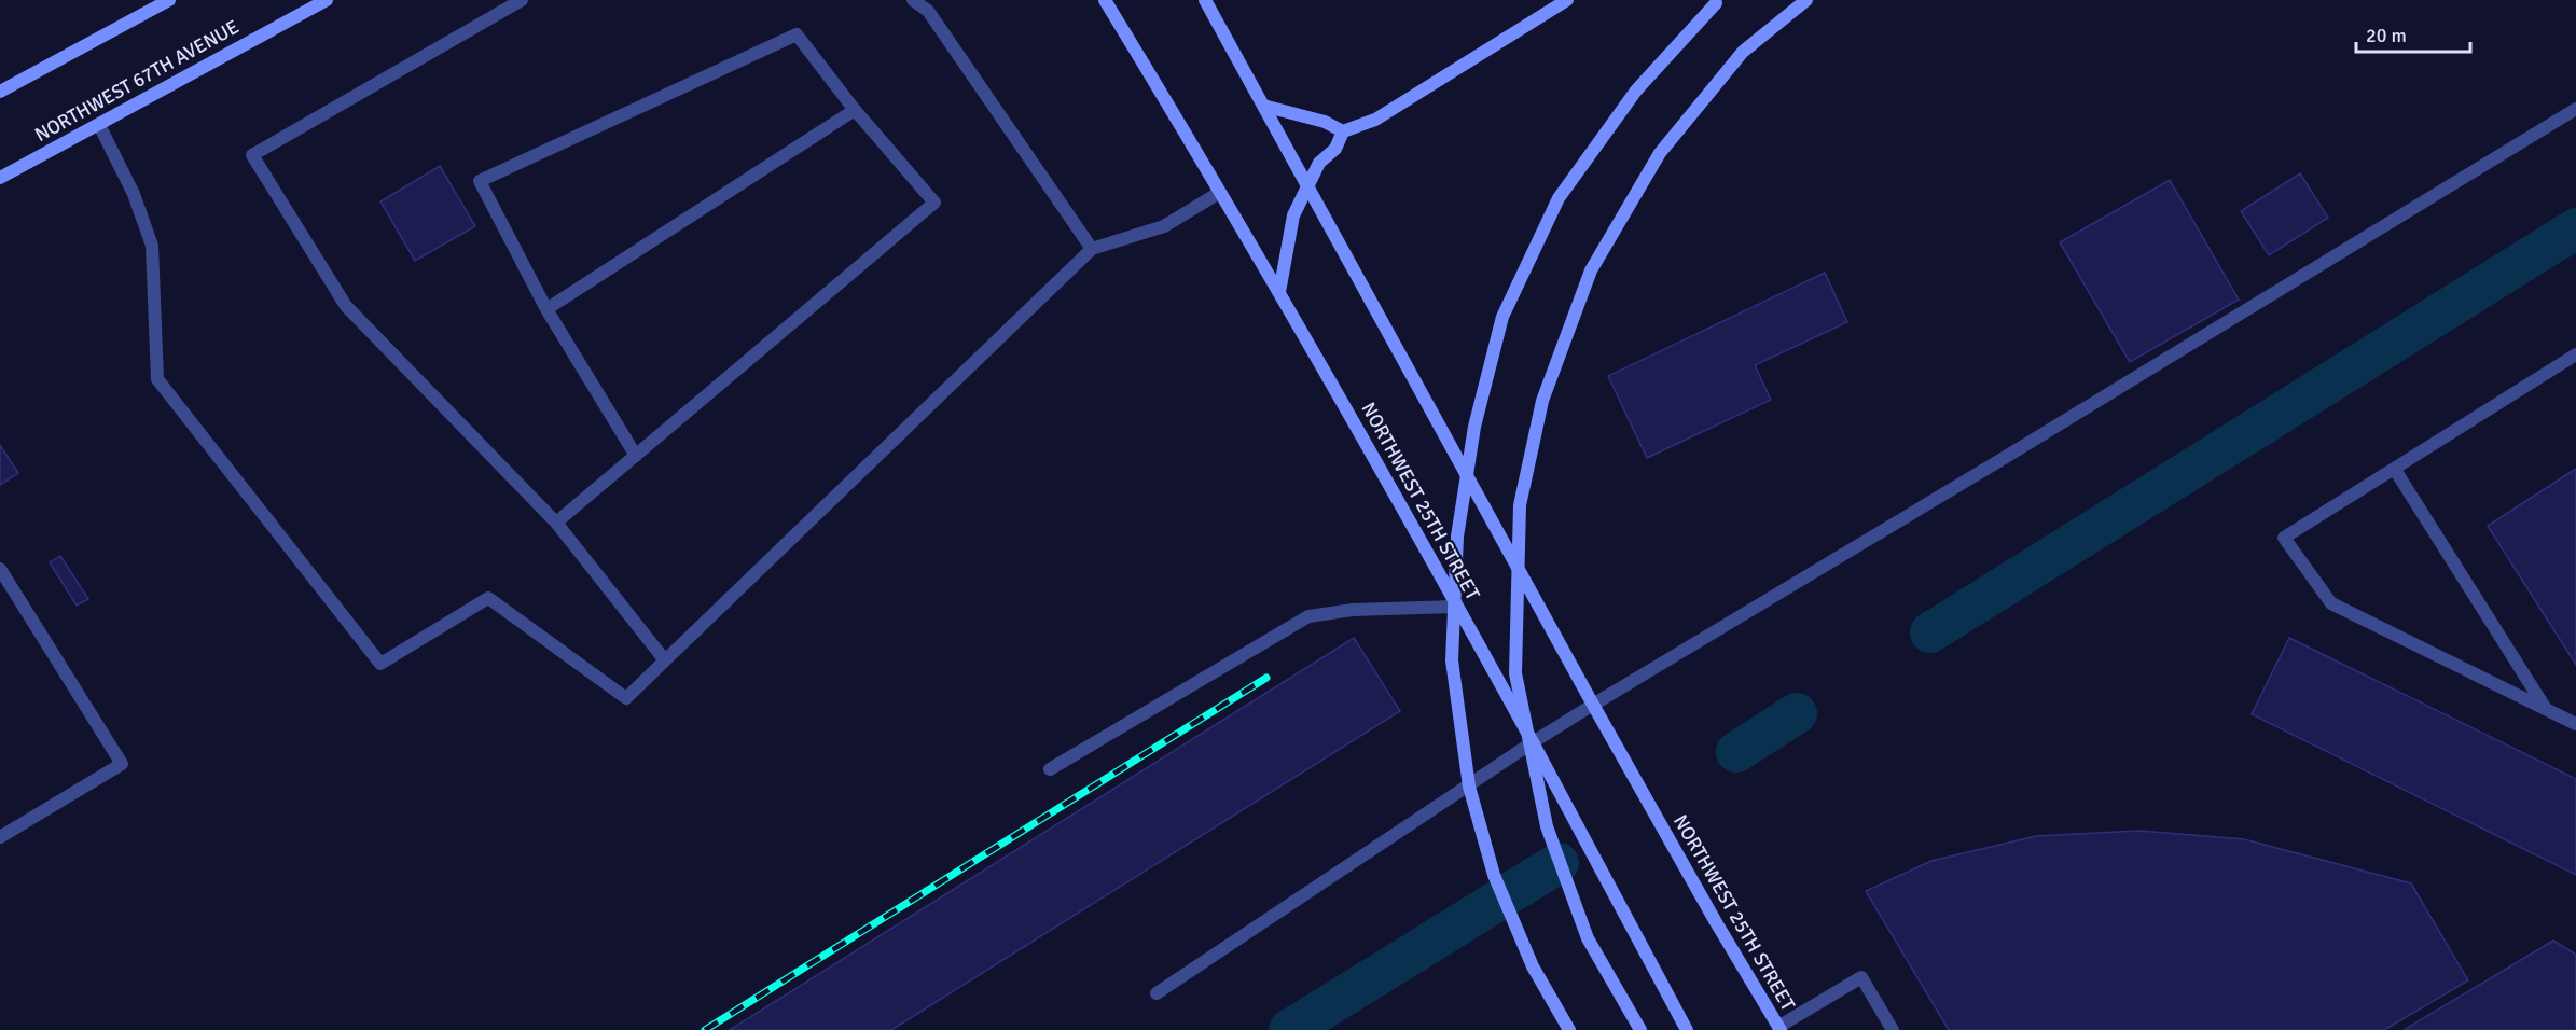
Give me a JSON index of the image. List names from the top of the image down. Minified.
{"streets":{"street":["NORTHWEST 67TH AVENUE","NORTHWEST 25TH STREET"]},"scale_bar":"20 m"}
